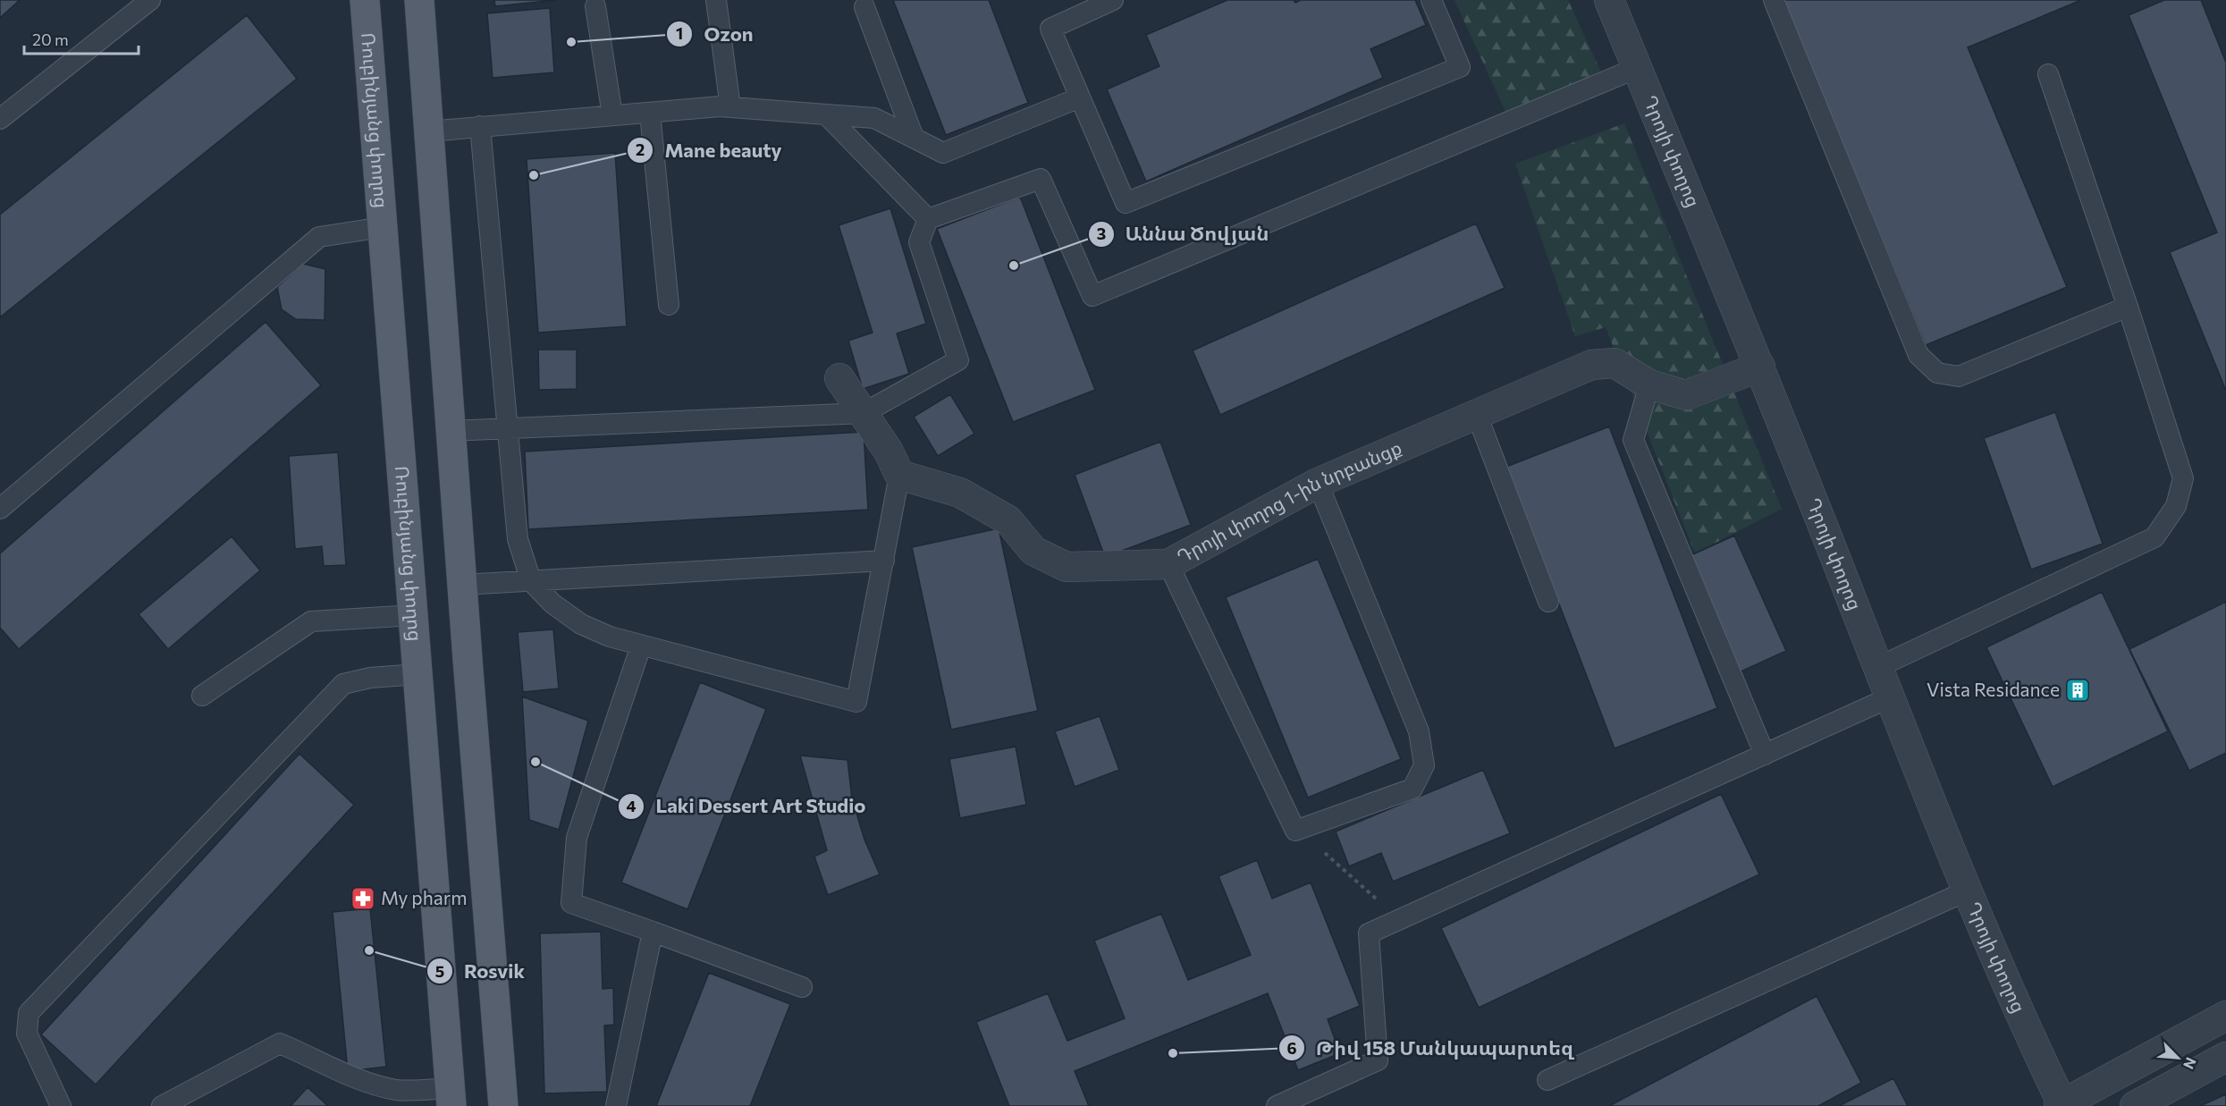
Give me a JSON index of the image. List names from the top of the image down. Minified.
{"streets":{"main road":["Ռուբինյանց փողոց"],"street":["Դրոյի փողոց","Դրոյի փողոց 1-ին նրբանցք"]},"crossings":[["Դրոյի փողոց","Դրոյի փողոց 1-ին նրբանցք"]],"places":{"other":["Ozon","Mane beauty","Աննա Ծովյան","Laki Dessert Art Studio","Rosvik","Թիվ 158 Մանկապարտեզ"],"building":["Vista Residance"],"pharmacy":["My pharm"]},"scale_bar":"20 m","north":"bottom right"}
